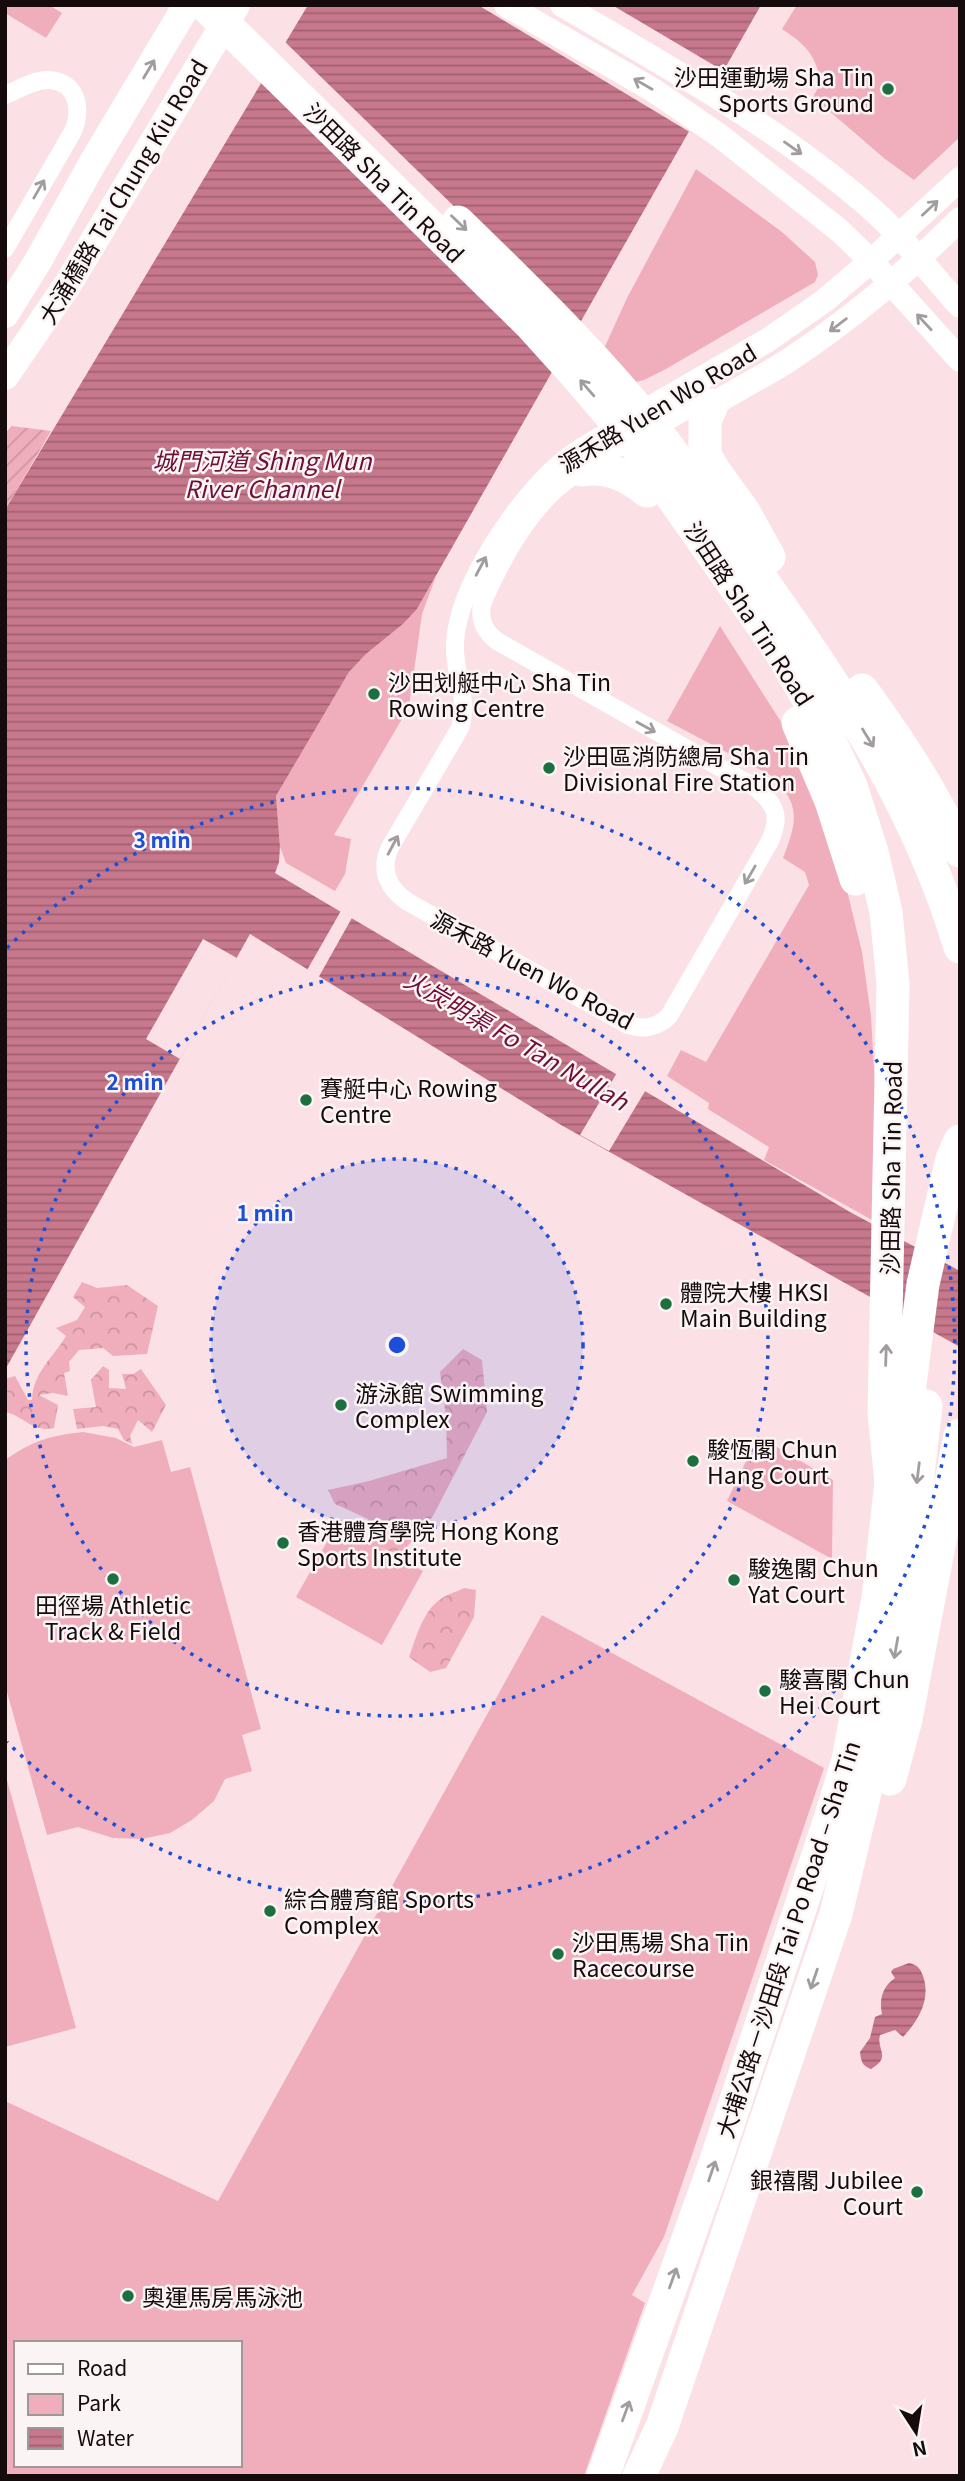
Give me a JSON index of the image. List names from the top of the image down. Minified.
{"streets":{"highway":["沙田路 Sha Tin Road","大埔公路－沙田段 Tai Po Road – Sha Tin"],"main road":["大涌橋路 Tai Chung Kiu Road","源禾路 Yuen Wo Road"]},"crossings":[["沙田路 Sha Tin Road","大涌橋路 Tai Chung Kiu Road"],["沙田路 Sha Tin Road","大埔公路－沙田段 Tai Po Road – Sha Tin"]],"water":["城門河道 Shing Mun River Channel","火炭明渠 Fo Tan Nullah"],"places":["沙田運動場 Sha Tin Sports Ground","沙田划艇中心 Sha Tin Rowing Centre","沙田區消防總局 Sha Tin Divisional Fire Station","賽艇中心 Rowing Centre","體院大樓 HKSI Main Building","游泳館 Swimming Complex","駿恆閣 Chun Hang Court","香港體育學院 Hong Kong Sports Institute","田徑場 Athletic Track & Field","駿逸閣 Chun Yat Court","駿喜閣 Chun Hei Court","綜合體育館 Sports Complex","沙田馬場 Sha Tin Racecourse","銀禧閣 Jubilee Court","奧運馬房馬泳池"],"legend":["Road","Park","Water"],"north":"bottom","rings":["3 min","2 min","1 min"]}
